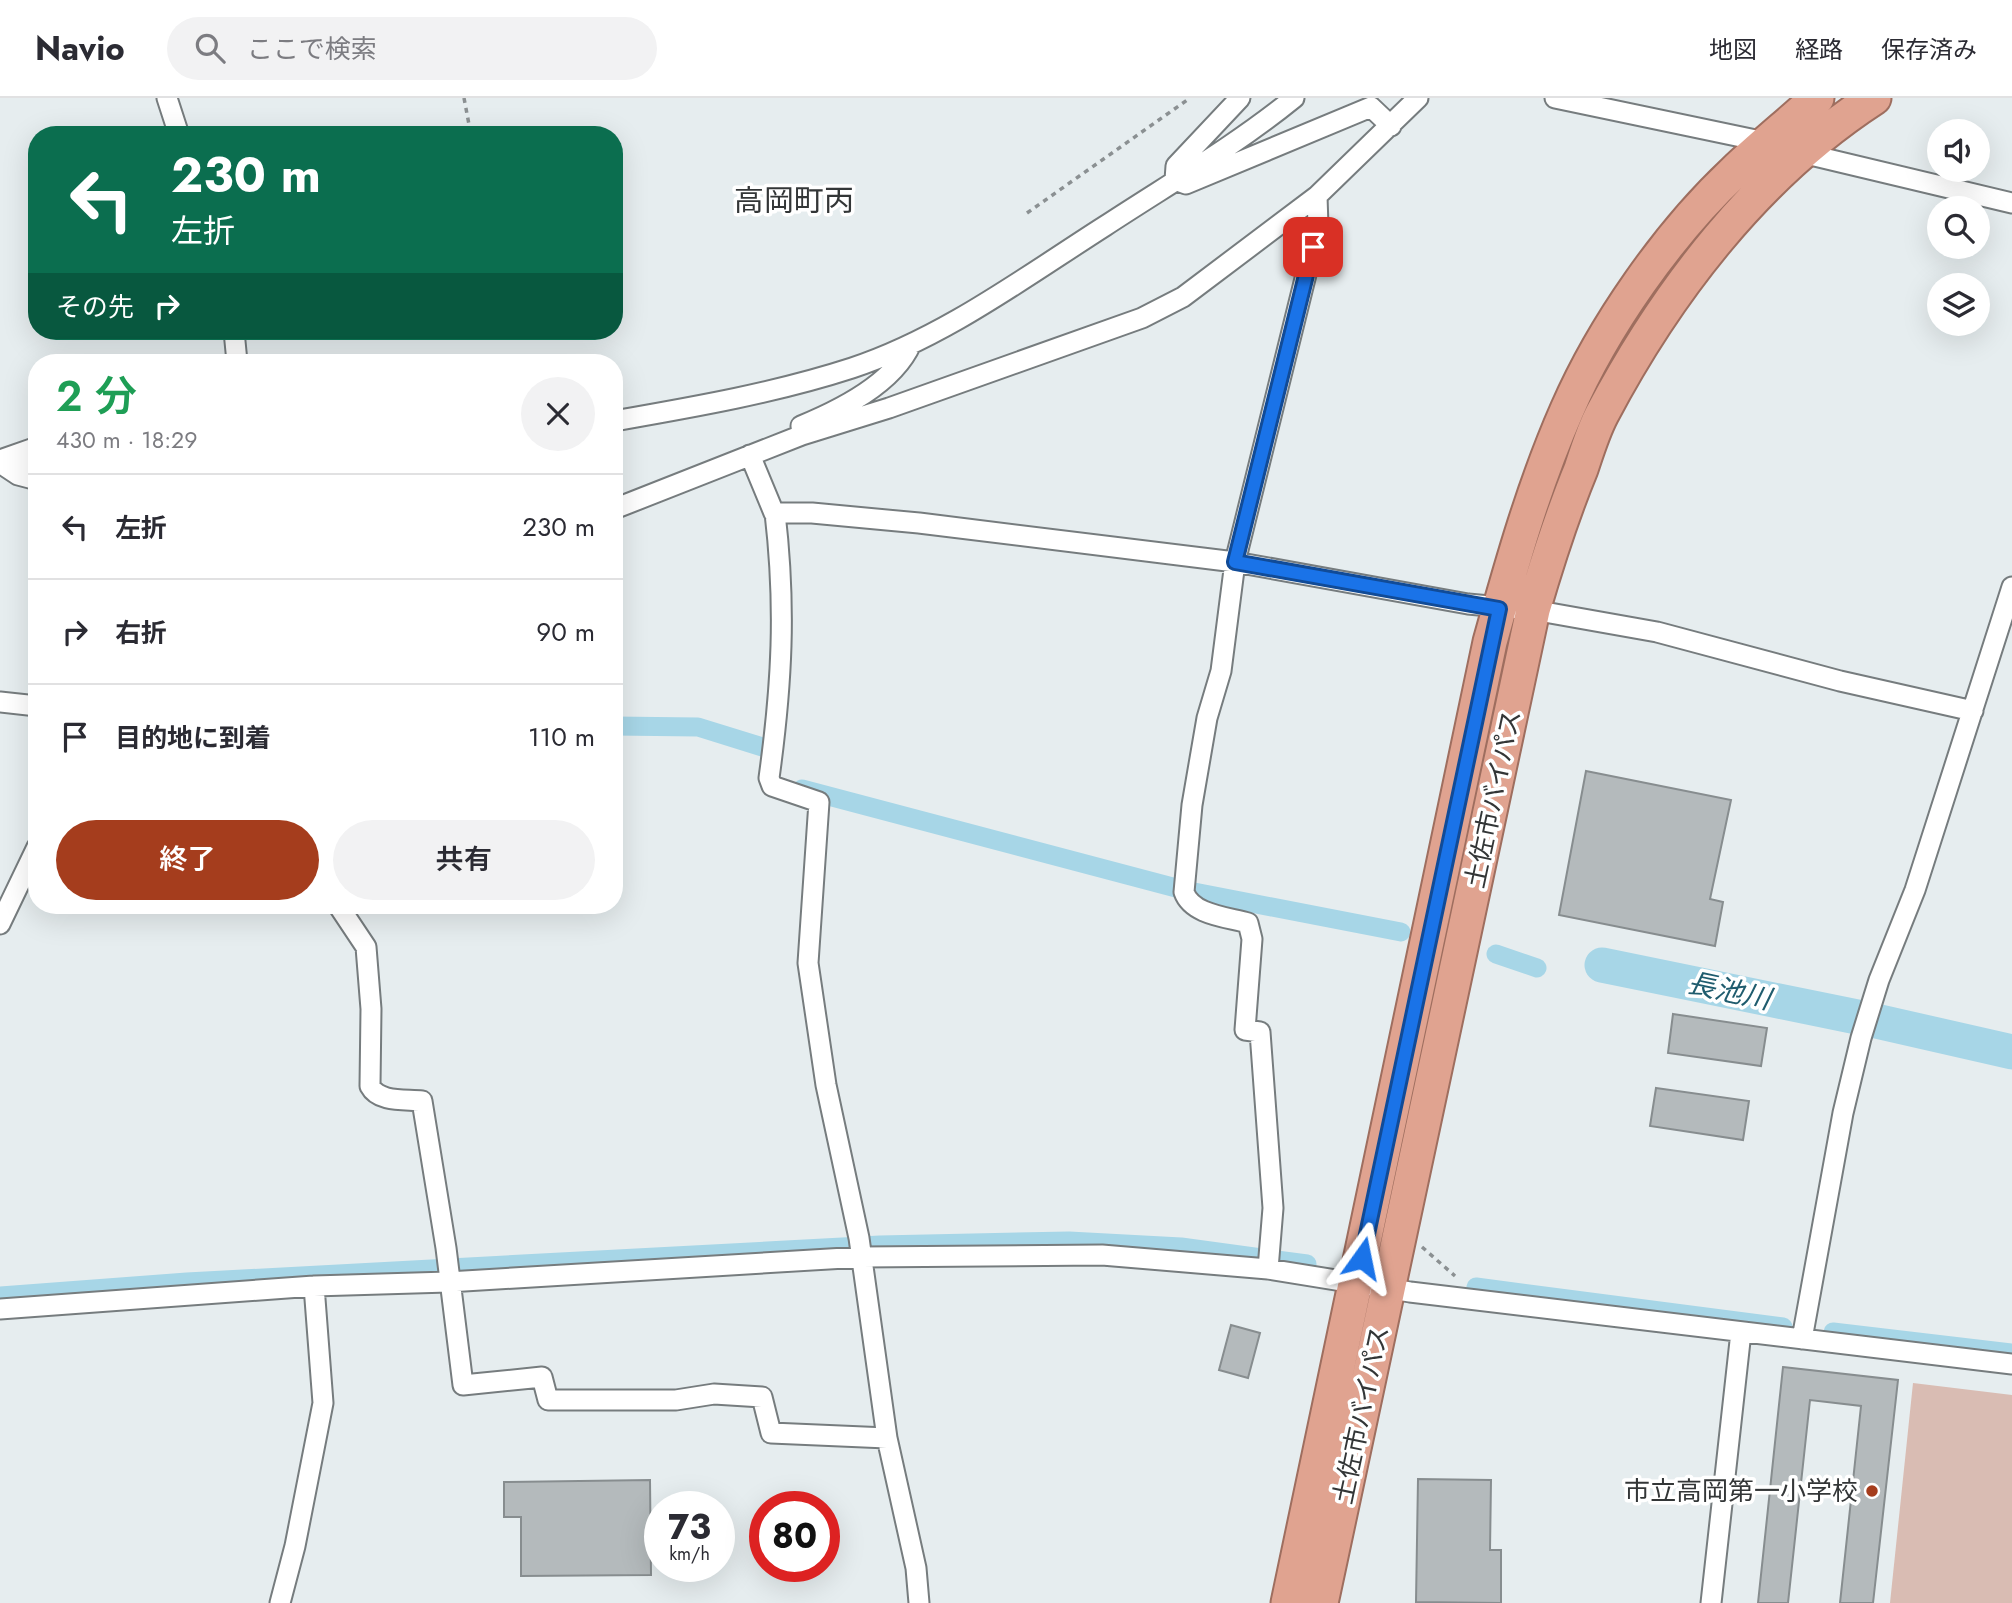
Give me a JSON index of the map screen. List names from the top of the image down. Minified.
{"streets":{"highway":["土佐市バイパス"]},"districts":["高岡町丙"],"water":["長池川"],"places":["市立高岡第一小学校"],"page":{"header":"Navio","search":"ここで検索","nav":["地図","経路","保存済み"],"turn":["230 m","左折"],"then":"その先","heading":["2 分","430 m · 18:29"],"list":[{"name":"左折","value":"230 m"},{"name":"右折","value":"90 m"},{"name":"目的地に到着","value":"110 m"}],"buttons":["終了","共有"],"speed":"73 km/h","limit":"80"}}
